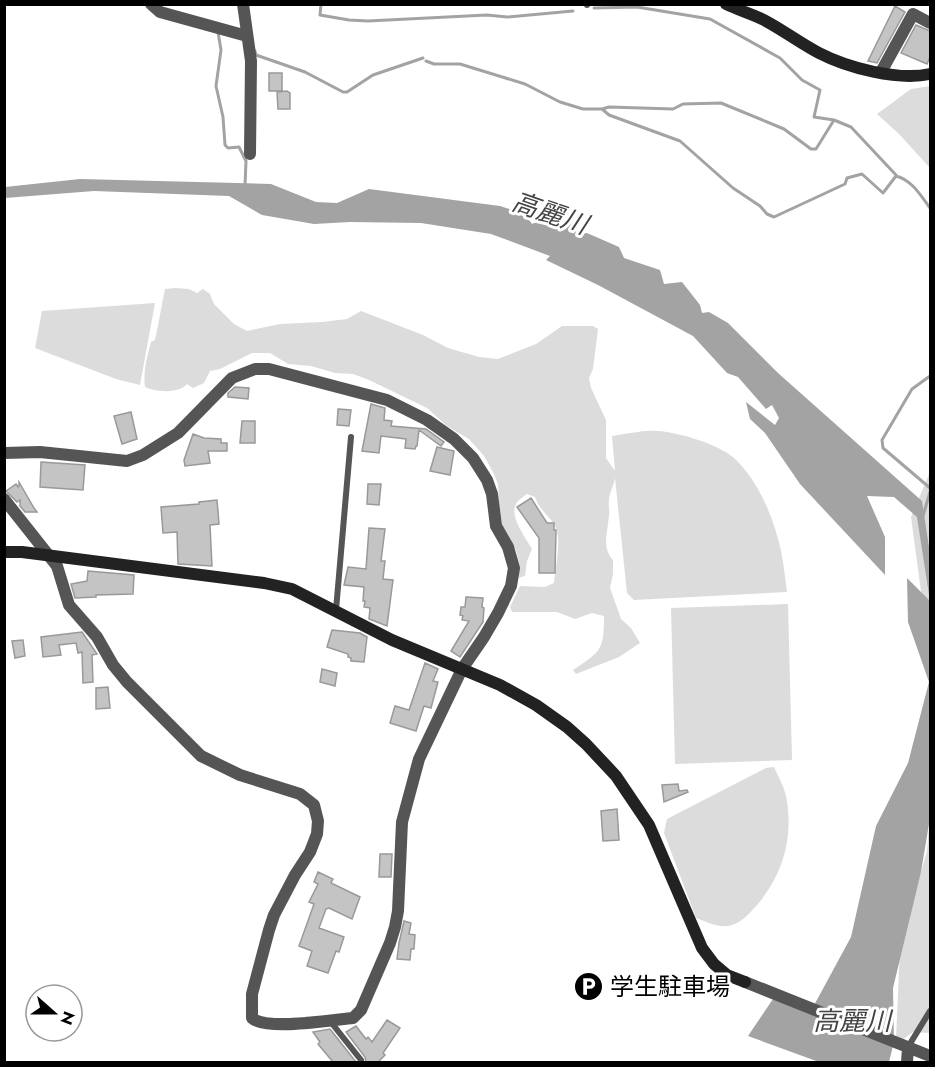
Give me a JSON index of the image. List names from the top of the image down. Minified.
{"water":["高麗川"],"places":{"parking":["学生駐車場"]},"north":"right"}
